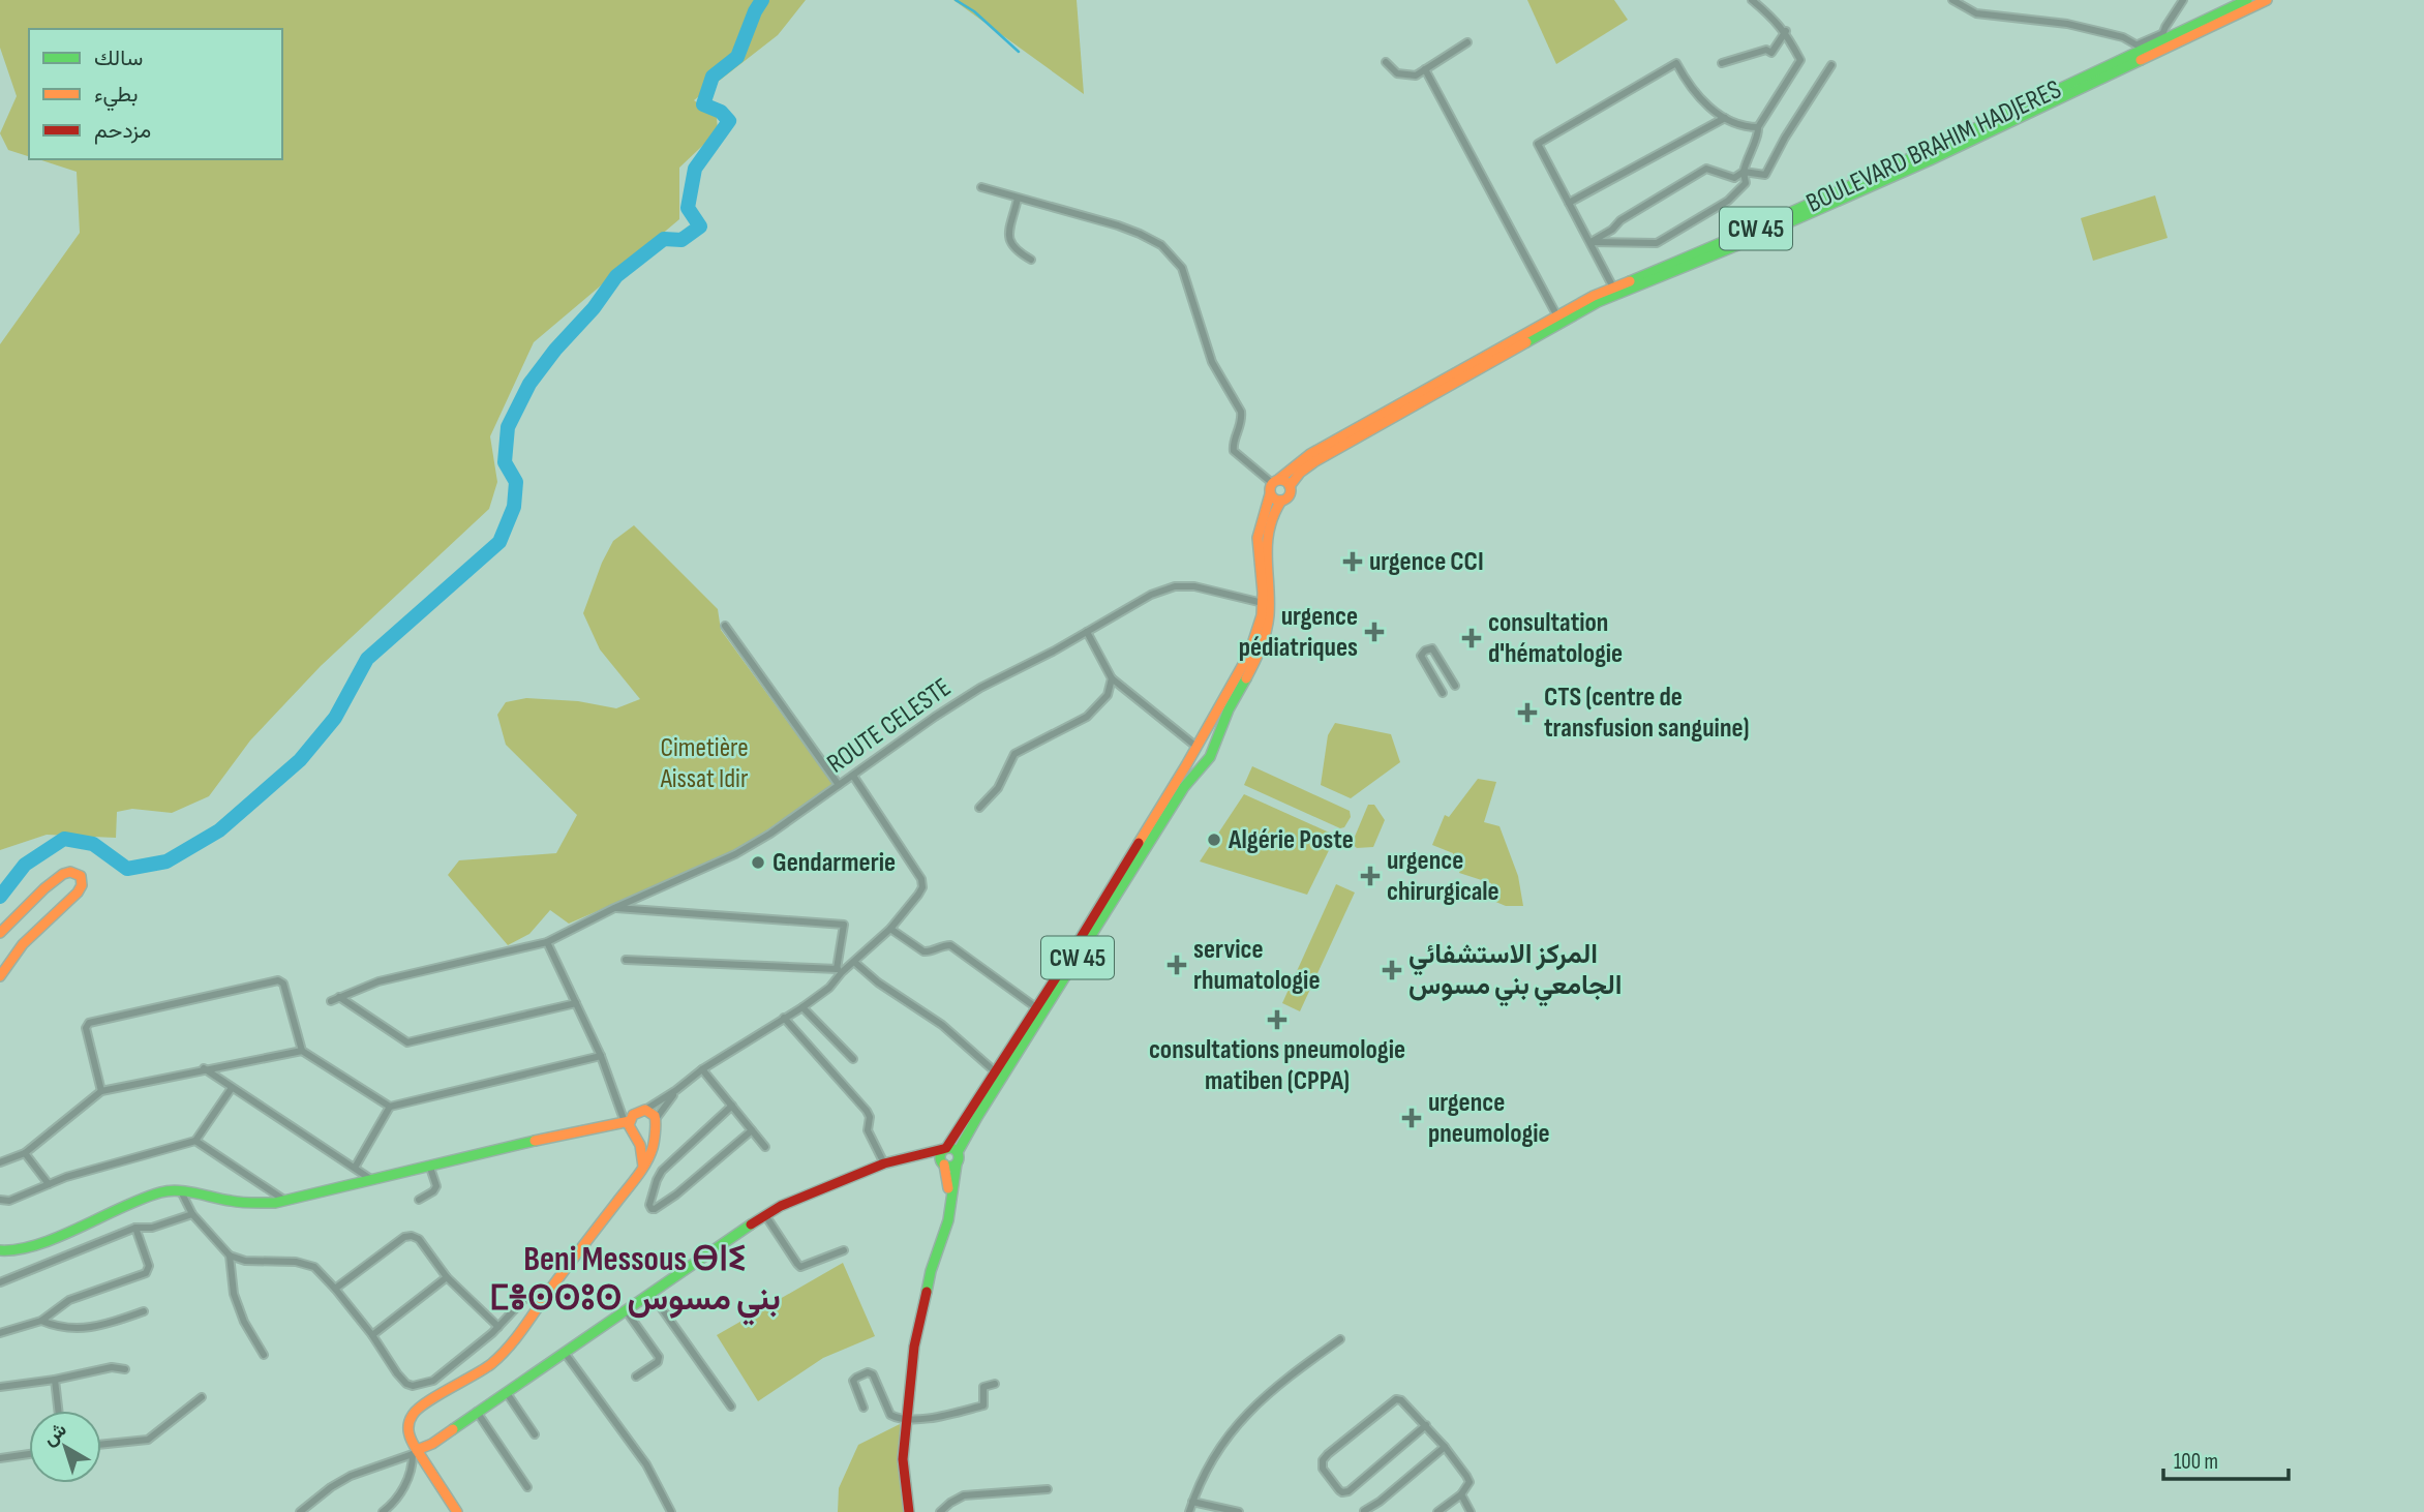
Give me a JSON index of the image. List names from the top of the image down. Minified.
{"streets":{"main road":["BOULEVARD BRAHIM HADJERES","CW 45"],"street":["ROUTE CELESTE"]},"crossings":[["BOULEVARD BRAHIM HADJERES","CW 45"],["CW 45","ROUTE CELESTE"]],"districts":["Beni Messous ⴱⵏⵉ ⵎⴻⵙⵙⵓⵙ بني مسوس"],"parks":["Cimetière Aissat Idir"],"places":{"health":["urgence CCI","urgence pédiatriques","consultation d'hématologie","CTS (centre de transfusion sanguine)","urgence chirurgicale","service rhumatologie","المركز الاستشفائي الجامعي بني مسوس","consultations pneumologie matiben (CPPA)","urgence pneumologie"],"other":["Algérie Poste","Gendarmerie"]},"legend":["سالك","بطيء","مزدحم"],"scale_bar":"100 m","north":"top left"}
